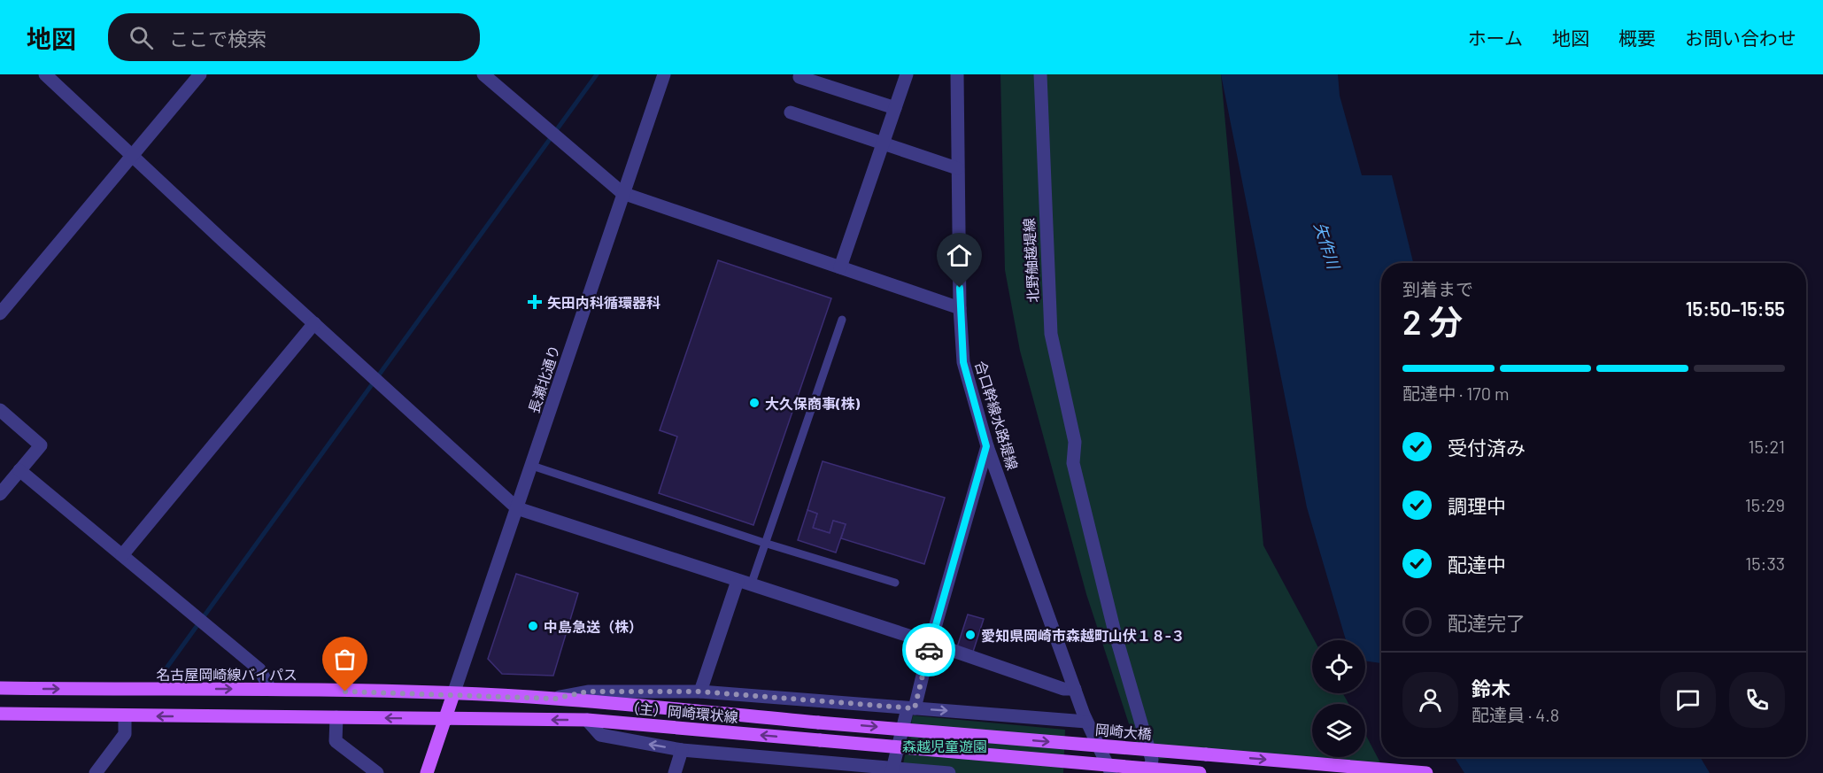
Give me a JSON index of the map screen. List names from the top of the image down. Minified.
{"streets":{"main road":["名古屋岡崎線バイパス","（主）岡崎環状線","岡崎大橋"],"street":["北野舳越堤線","長瀬北通り","合口幹線水路堤線"]},"crossings":[["長瀬北通り","名古屋岡崎線バイパス"],["長瀬北通り","（主）岡崎環状線"],["名古屋岡崎線バイパス","（主）岡崎環状線"],["（主）岡崎環状線","岡崎大橋"]],"one_way":["岡崎大橋"],"water":["矢作川"],"parks":["森越児童遊園"],"places":{"health":["矢田内科循環器科"],"other":["大久保商事(株)","中島急送（株）","愛知県岡崎市森越町山伏１８‐３"]},"page":{"header":"地図","search":"ここで検索","nav":["ホーム","地図","概要","お問い合わせ"],"heading":["2 分","到着まで","15:50–15:55"],"panel":["鈴木","配達員 · 4.8"],"bar":"配達中 · 170 m","list":[["受付済み","15:21"],["調理中","15:29"],["配達中","15:33"],"配達完了"]}}
